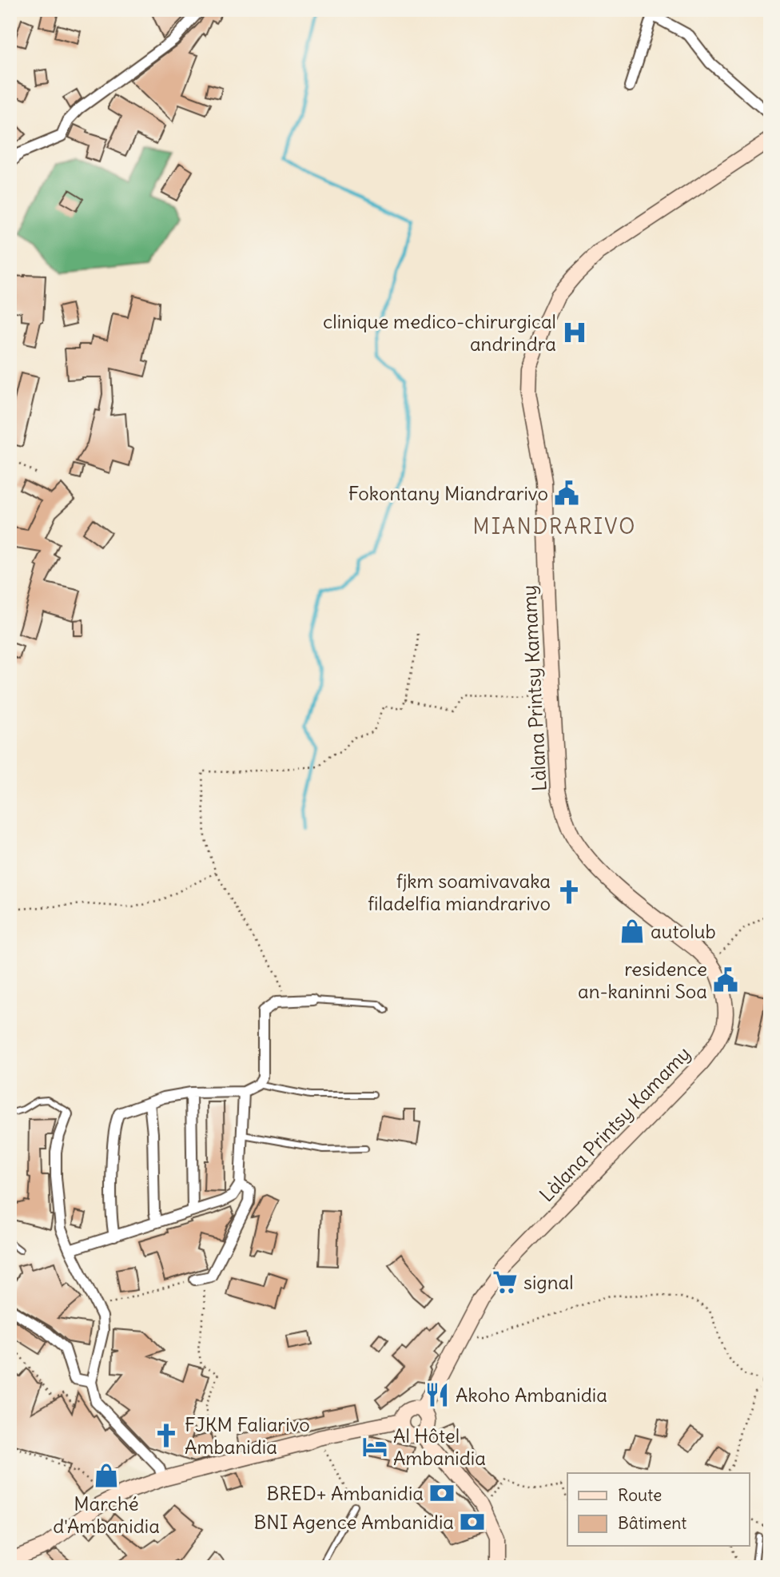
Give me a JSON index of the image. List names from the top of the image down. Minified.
{"streets":{"street":["Làlana Printsy Kamamy"]},"districts":["MIANDRARIVO"],"places":{"hospital":["clinique medico-chirurgical andrindra"],"public building":["Fokontany Miandrarivo","residence an-kaninni Soa"],"church":["fjkm soamivavaka filadelfia miandrarivo","FJKM Faliarivo Ambanidia"],"shop":["autolub","Marché d'Ambanidia"],"supermarket":["signal"],"restaurant":["Akoho Ambanidia"],"hotel":["Al Hôtel Ambanidia"],"bank":["BRED+ Ambanidia","BNI Agence Ambanidia"]},"legend":["Route","Bâtiment"]}
